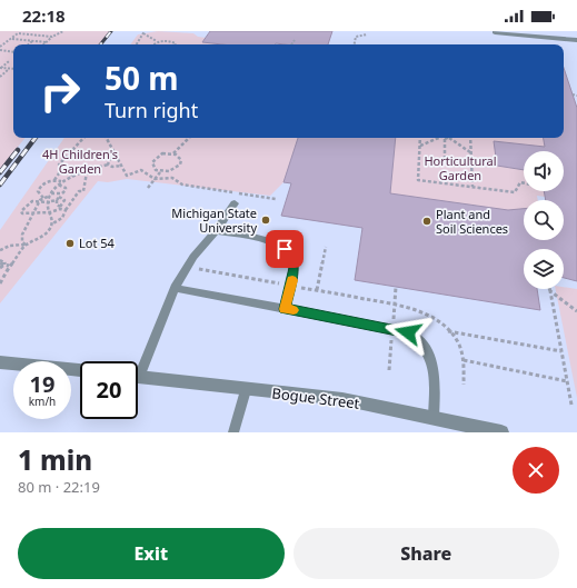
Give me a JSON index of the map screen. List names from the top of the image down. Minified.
{"streets":{"street":["Bogue Street"]},"parks":["4H Children's Garden","Horticultural Garden"],"places":["Michigan State University","Plant and Soil Sciences","Lot 54"],"page":{"status":"22:18","turn":["50 m","Turn right"],"speed":"19 km/h","limit":"20","heading":["1 min","80 m · 22:19"],"buttons":["Exit","Share"]}}
